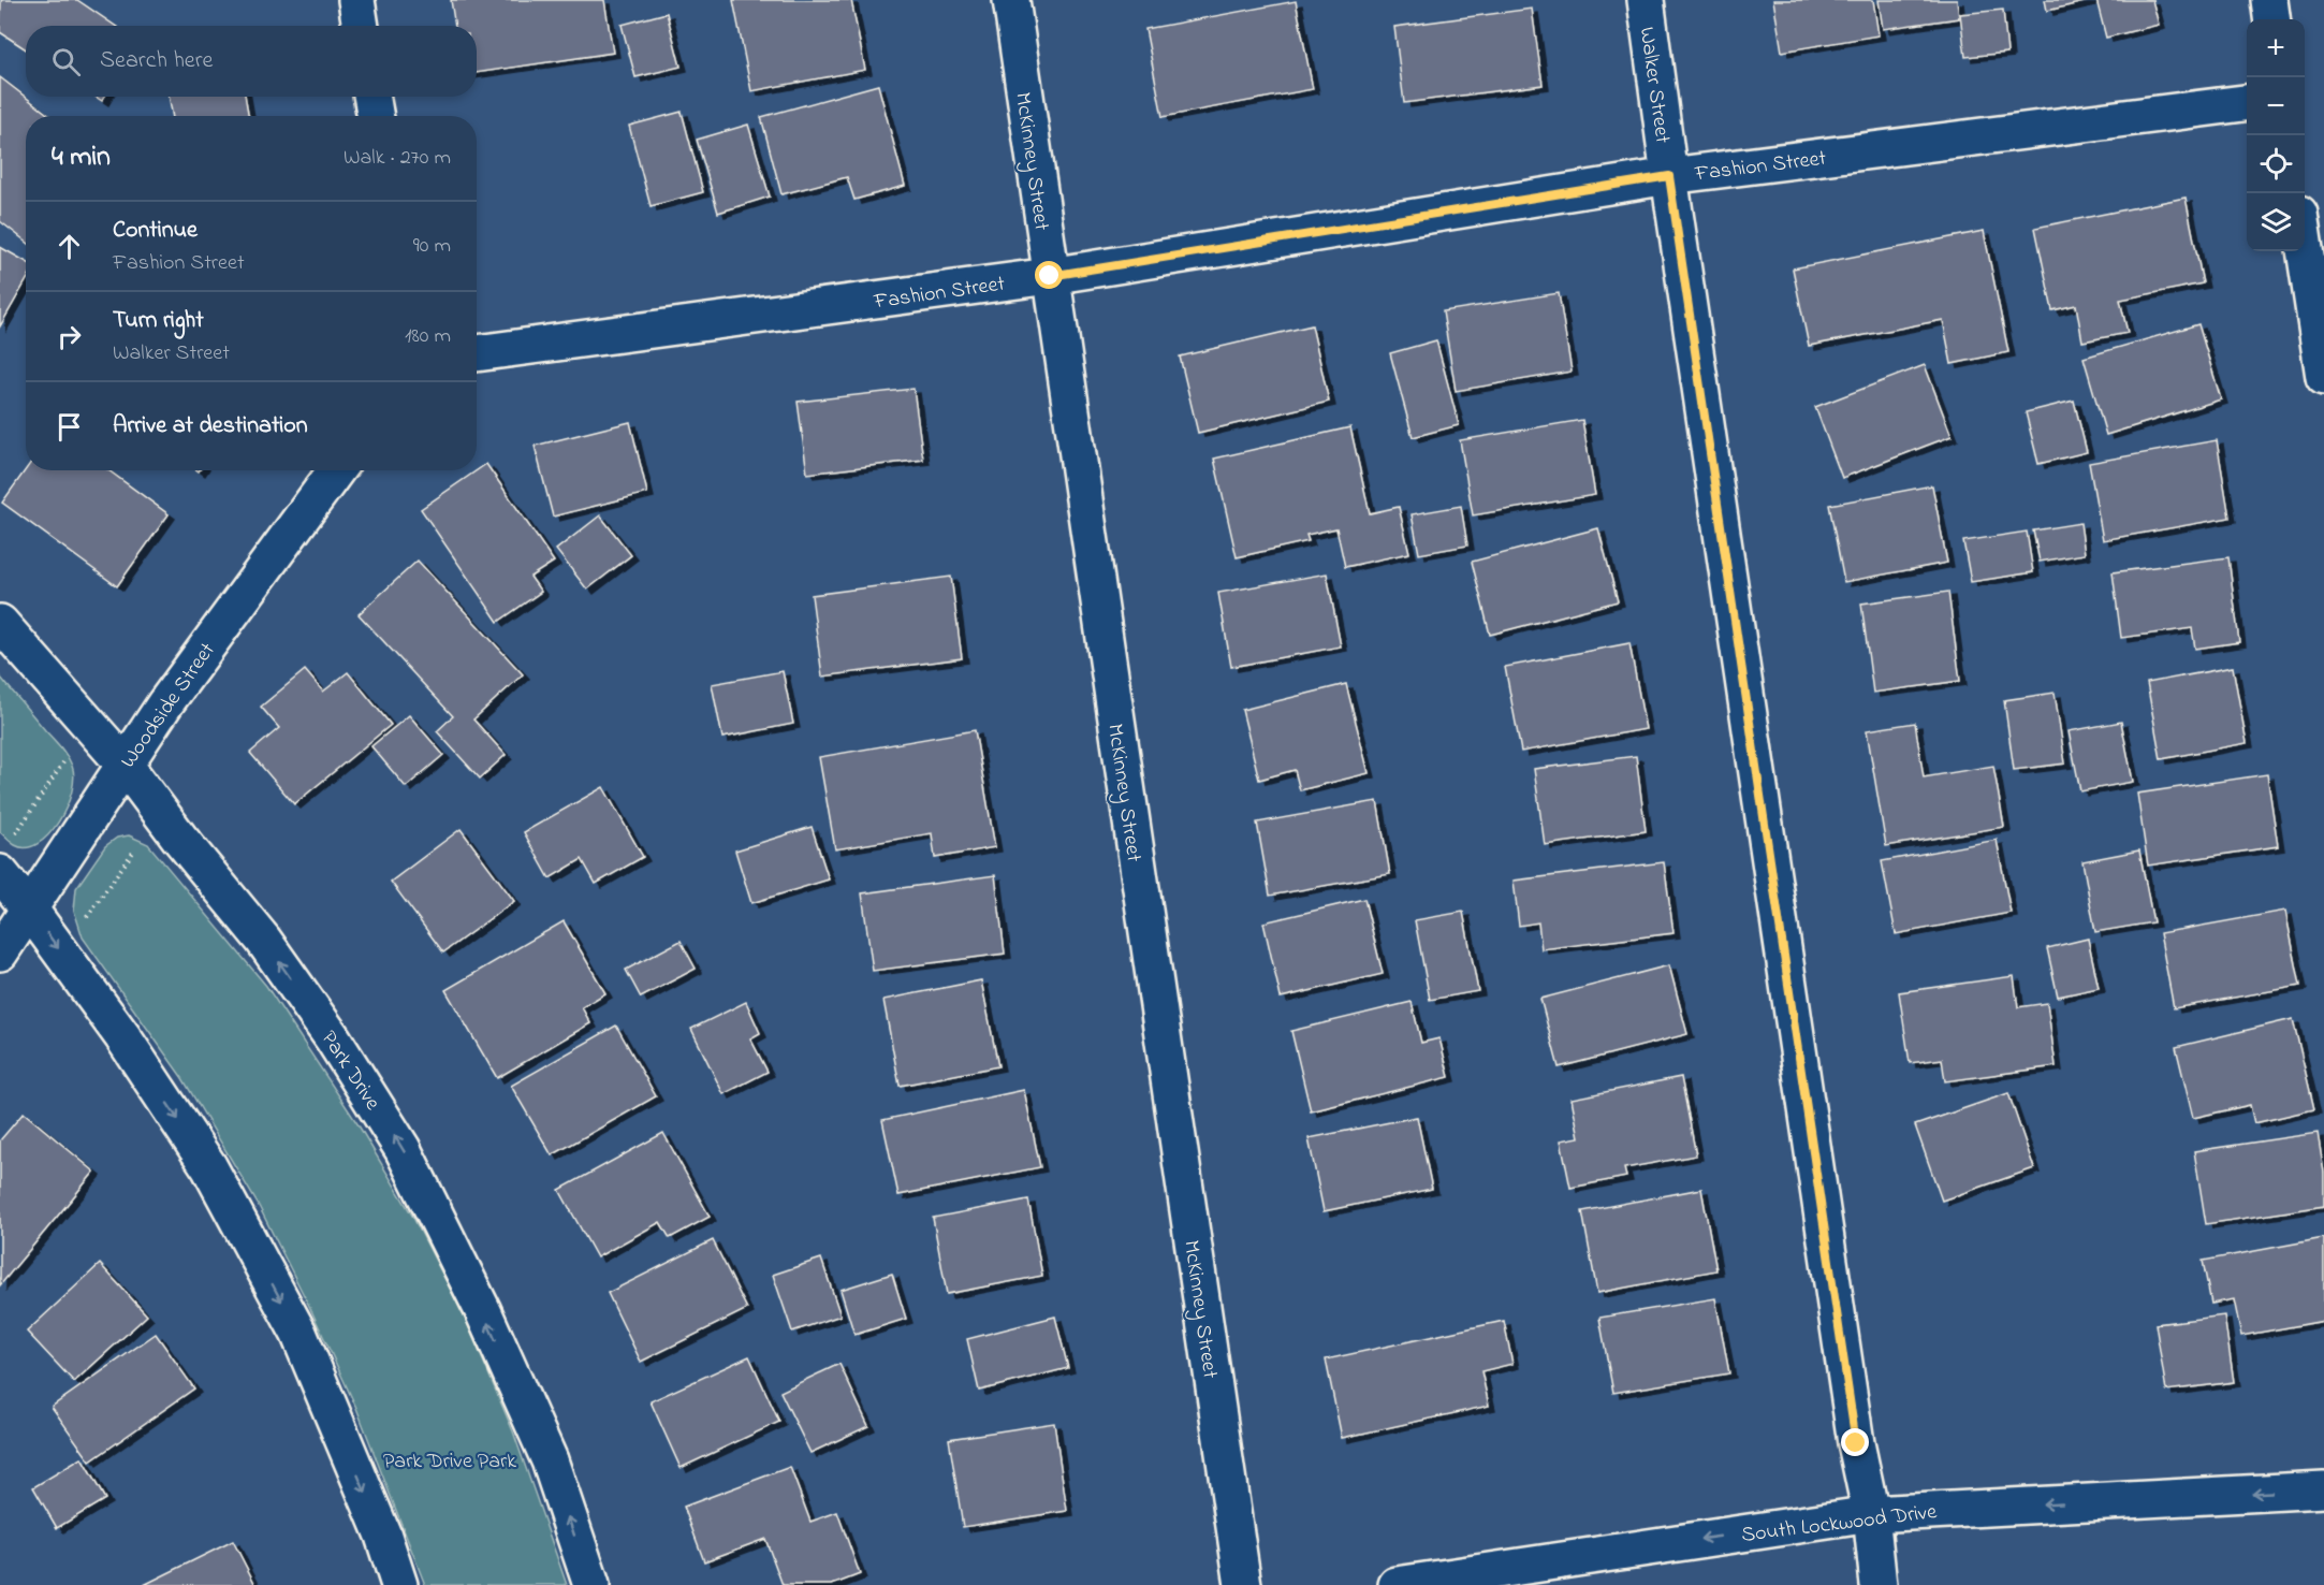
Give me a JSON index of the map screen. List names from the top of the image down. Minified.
{"streets":{"street":["Walker Street","McKinney Street","Fashion Street","Woodside Street","Park Drive","South Lockwood Drive"]},"crossings":[["Walker Street","Fashion Street"],["Walker Street","South Lockwood Drive"],["McKinney Street","Fashion Street"],["Woodside Street","Park Drive"]],"one_way":["South Lockwood Drive"],"parks":["Park Drive Park"],"page":{"map_buttons":["+","−"],"search":"Search here","heading":["4 min","Walk · 270 m"],"list":[["Continue","Fashion Street","90 m"],["Turn right","Walker Street","180 m"],"Arrive at destination"]}}
